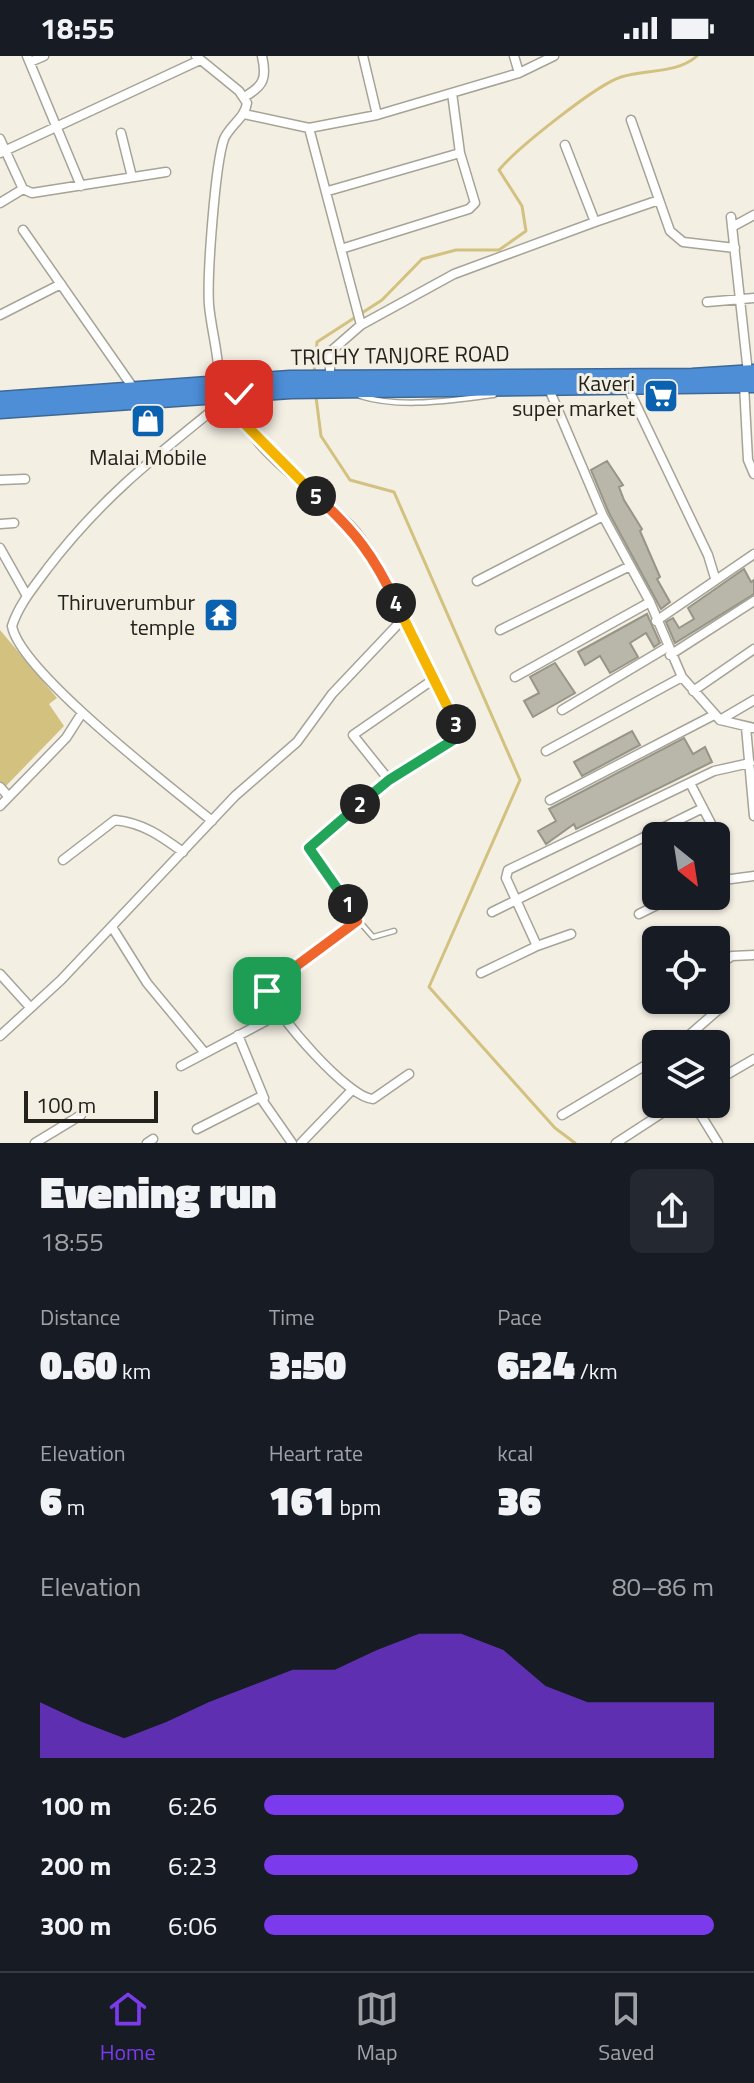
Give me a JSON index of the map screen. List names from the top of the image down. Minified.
{"streets":{"highway":["TRICHY TANJORE ROAD"]},"places":{"supermarket":["Kaveri super market"],"shop":["Malai Mobile"],"temple":["Thiruverumbur temple"]},"scale_bar":"100 m","north":"bottom right","page":{"status":"18:55","pins":["5","4","3","2","1"],"scale":"100 m","heading":["Evening run","18:55"],"stats":[["Distance","0.60 km"],["Time","3:50"],["Pace","6:24 /km"],["Elevation","6 m"],["Heart rate","161 bpm"],["kcal","36"]],"chart":["Elevation","80–86 m"],"list":[{"name":"100 m","note":"6:26"},{"name":"200 m","note":"6:23"},{"name":"300 m","note":"6:06"}],"tabs":["Home","Map","Saved"]}}
